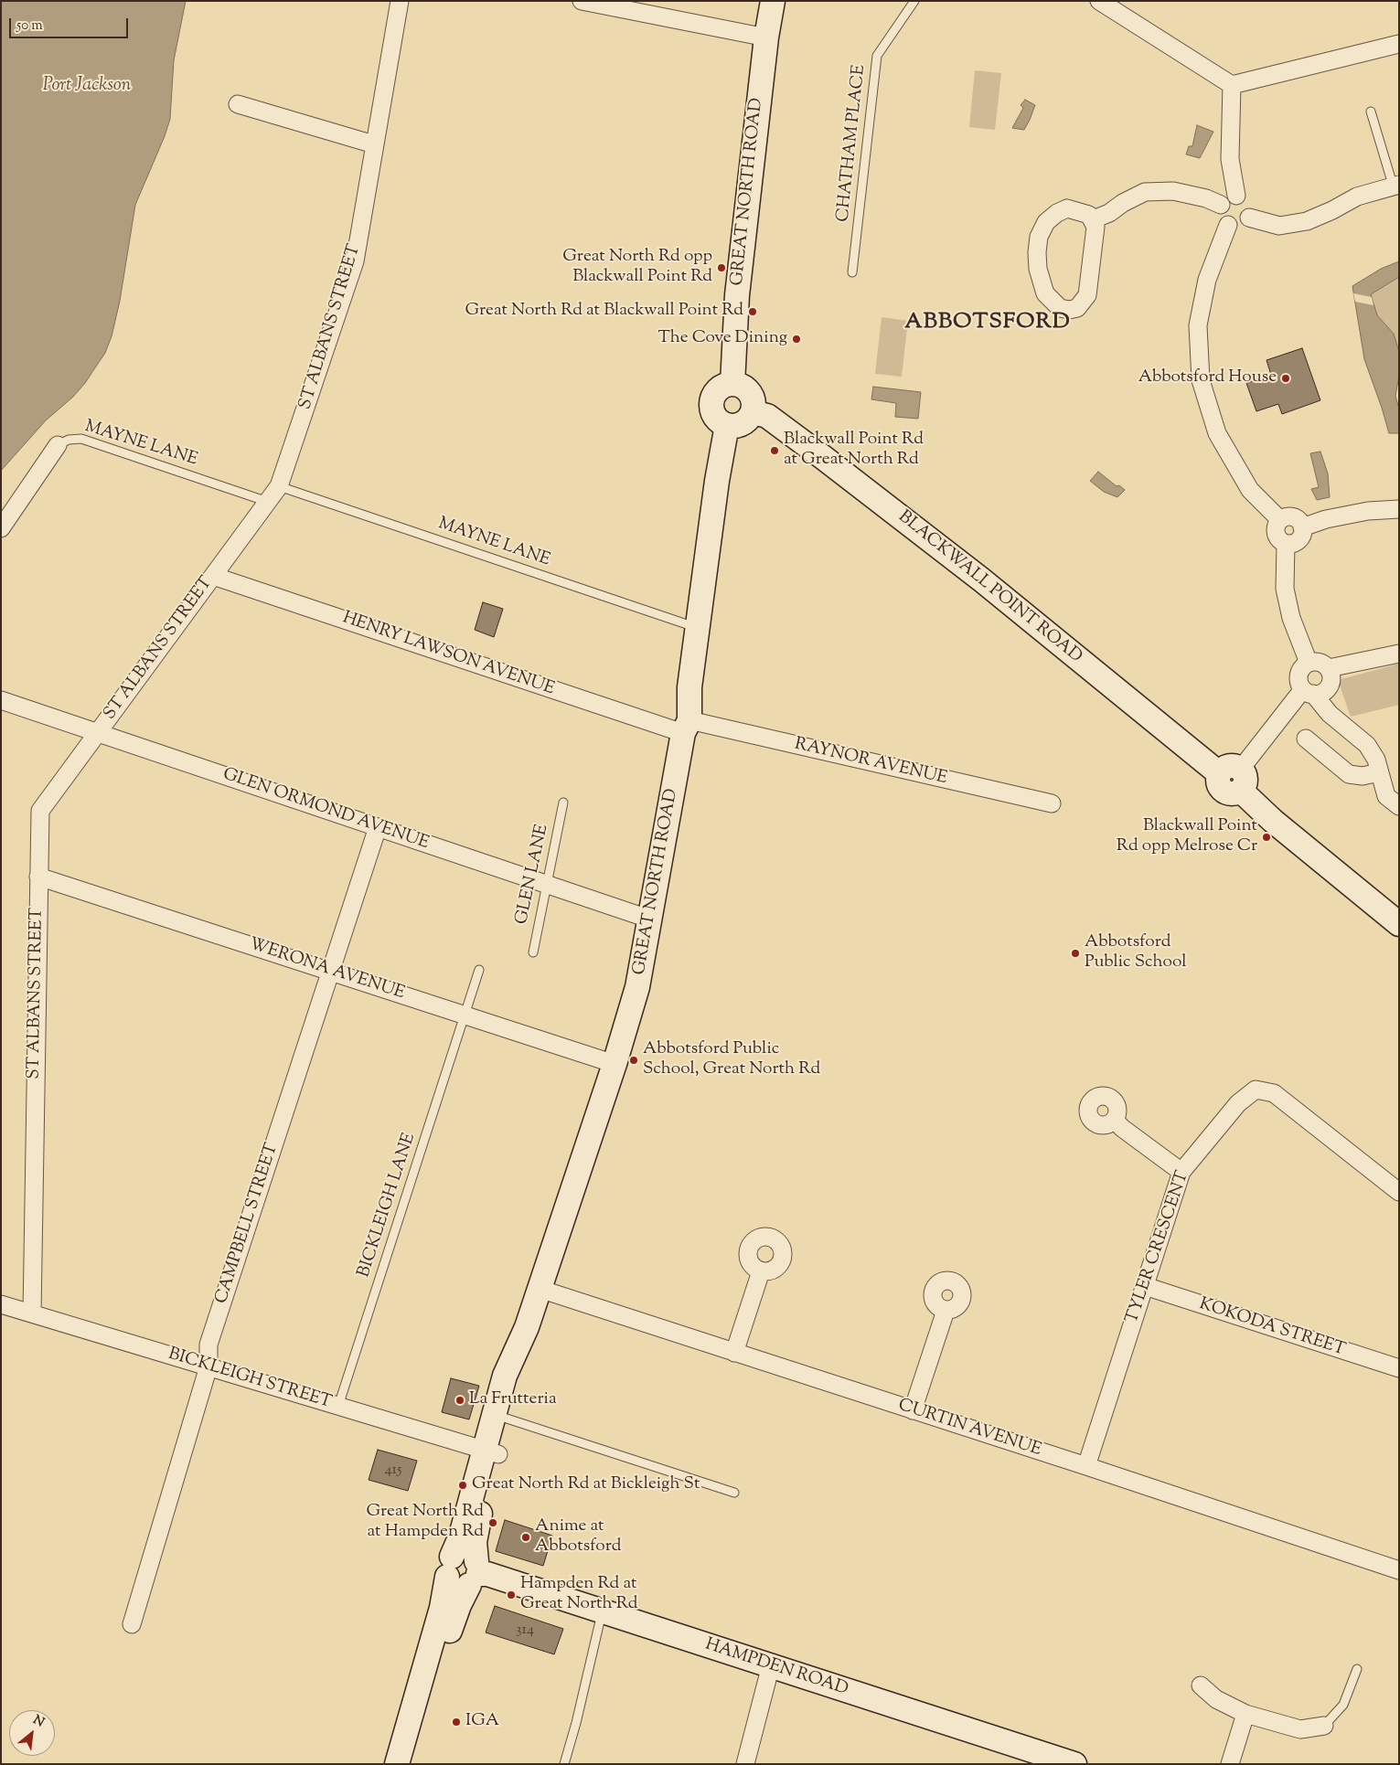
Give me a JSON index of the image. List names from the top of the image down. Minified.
{"streets":{"main road":["GREAT NORTH ROAD","BLACKWALL POINT ROAD","HAMPDEN ROAD"],"street":["ST ALBANS STREET","HENRY LAWSON AVENUE","RAYNOR AVENUE","GLEN ORMOND AVENUE","WERONA AVENUE","CAMPBELL STREET","TYLER CRESCENT","KOKODA STREET","BICKLEIGH STREET","CURTIN AVENUE"],"lane":["CHATHAM PLACE","MAYNE LANE","GLEN LANE","BICKLEIGH LANE"]},"crossings":[["GREAT NORTH ROAD","MAYNE LANE"],["GREAT NORTH ROAD","BLACKWALL POINT ROAD"],["GREAT NORTH ROAD","HENRY LAWSON AVENUE"],["GREAT NORTH ROAD","RAYNOR AVENUE"],["GREAT NORTH ROAD","GLEN ORMOND AVENUE"],["GREAT NORTH ROAD","WERONA AVENUE"],["GREAT NORTH ROAD","BICKLEIGH STREET"],["GREAT NORTH ROAD","CURTIN AVENUE"],["GREAT NORTH ROAD","HAMPDEN ROAD"],["ST ALBANS STREET","MAYNE LANE"],["ST ALBANS STREET","HENRY LAWSON AVENUE"],["ST ALBANS STREET","GLEN ORMOND AVENUE"],["ST ALBANS STREET","WERONA AVENUE"],["ST ALBANS STREET","BICKLEIGH STREET"],["HENRY LAWSON AVENUE","RAYNOR AVENUE"],["GLEN ORMOND AVENUE","GLEN LANE"],["GLEN ORMOND AVENUE","CAMPBELL STREET"],["WERONA AVENUE","BICKLEIGH LANE"],["WERONA AVENUE","CAMPBELL STREET"],["BICKLEIGH LANE","BICKLEIGH STREET"],["CAMPBELL STREET","BICKLEIGH STREET"],["TYLER CRESCENT","KOKODA STREET"],["TYLER CRESCENT","CURTIN AVENUE"]],"districts":["ABBOTSFORD"],"water":["Port Jackson"],"places":["Great North Rd opp Blackwall Point Rd","Great North Rd at Blackwall Point Rd","The Cove Dining","Abbotsford House","Blackwall Point Rd at Great North Rd","Blackwall Point Rd opp Melrose Cr","Abbotsford Public School","Abbotsford Public School, Great North Rd","La Frutteria","Great North Rd at Bickleigh St","Great North Rd at Hampden Rd","Anime at Abbotsford","Hampden Rd at Great North Rd","IGA"],"house_numbers":["415","314"],"scale_bar":"50 m","north":"top right"}
